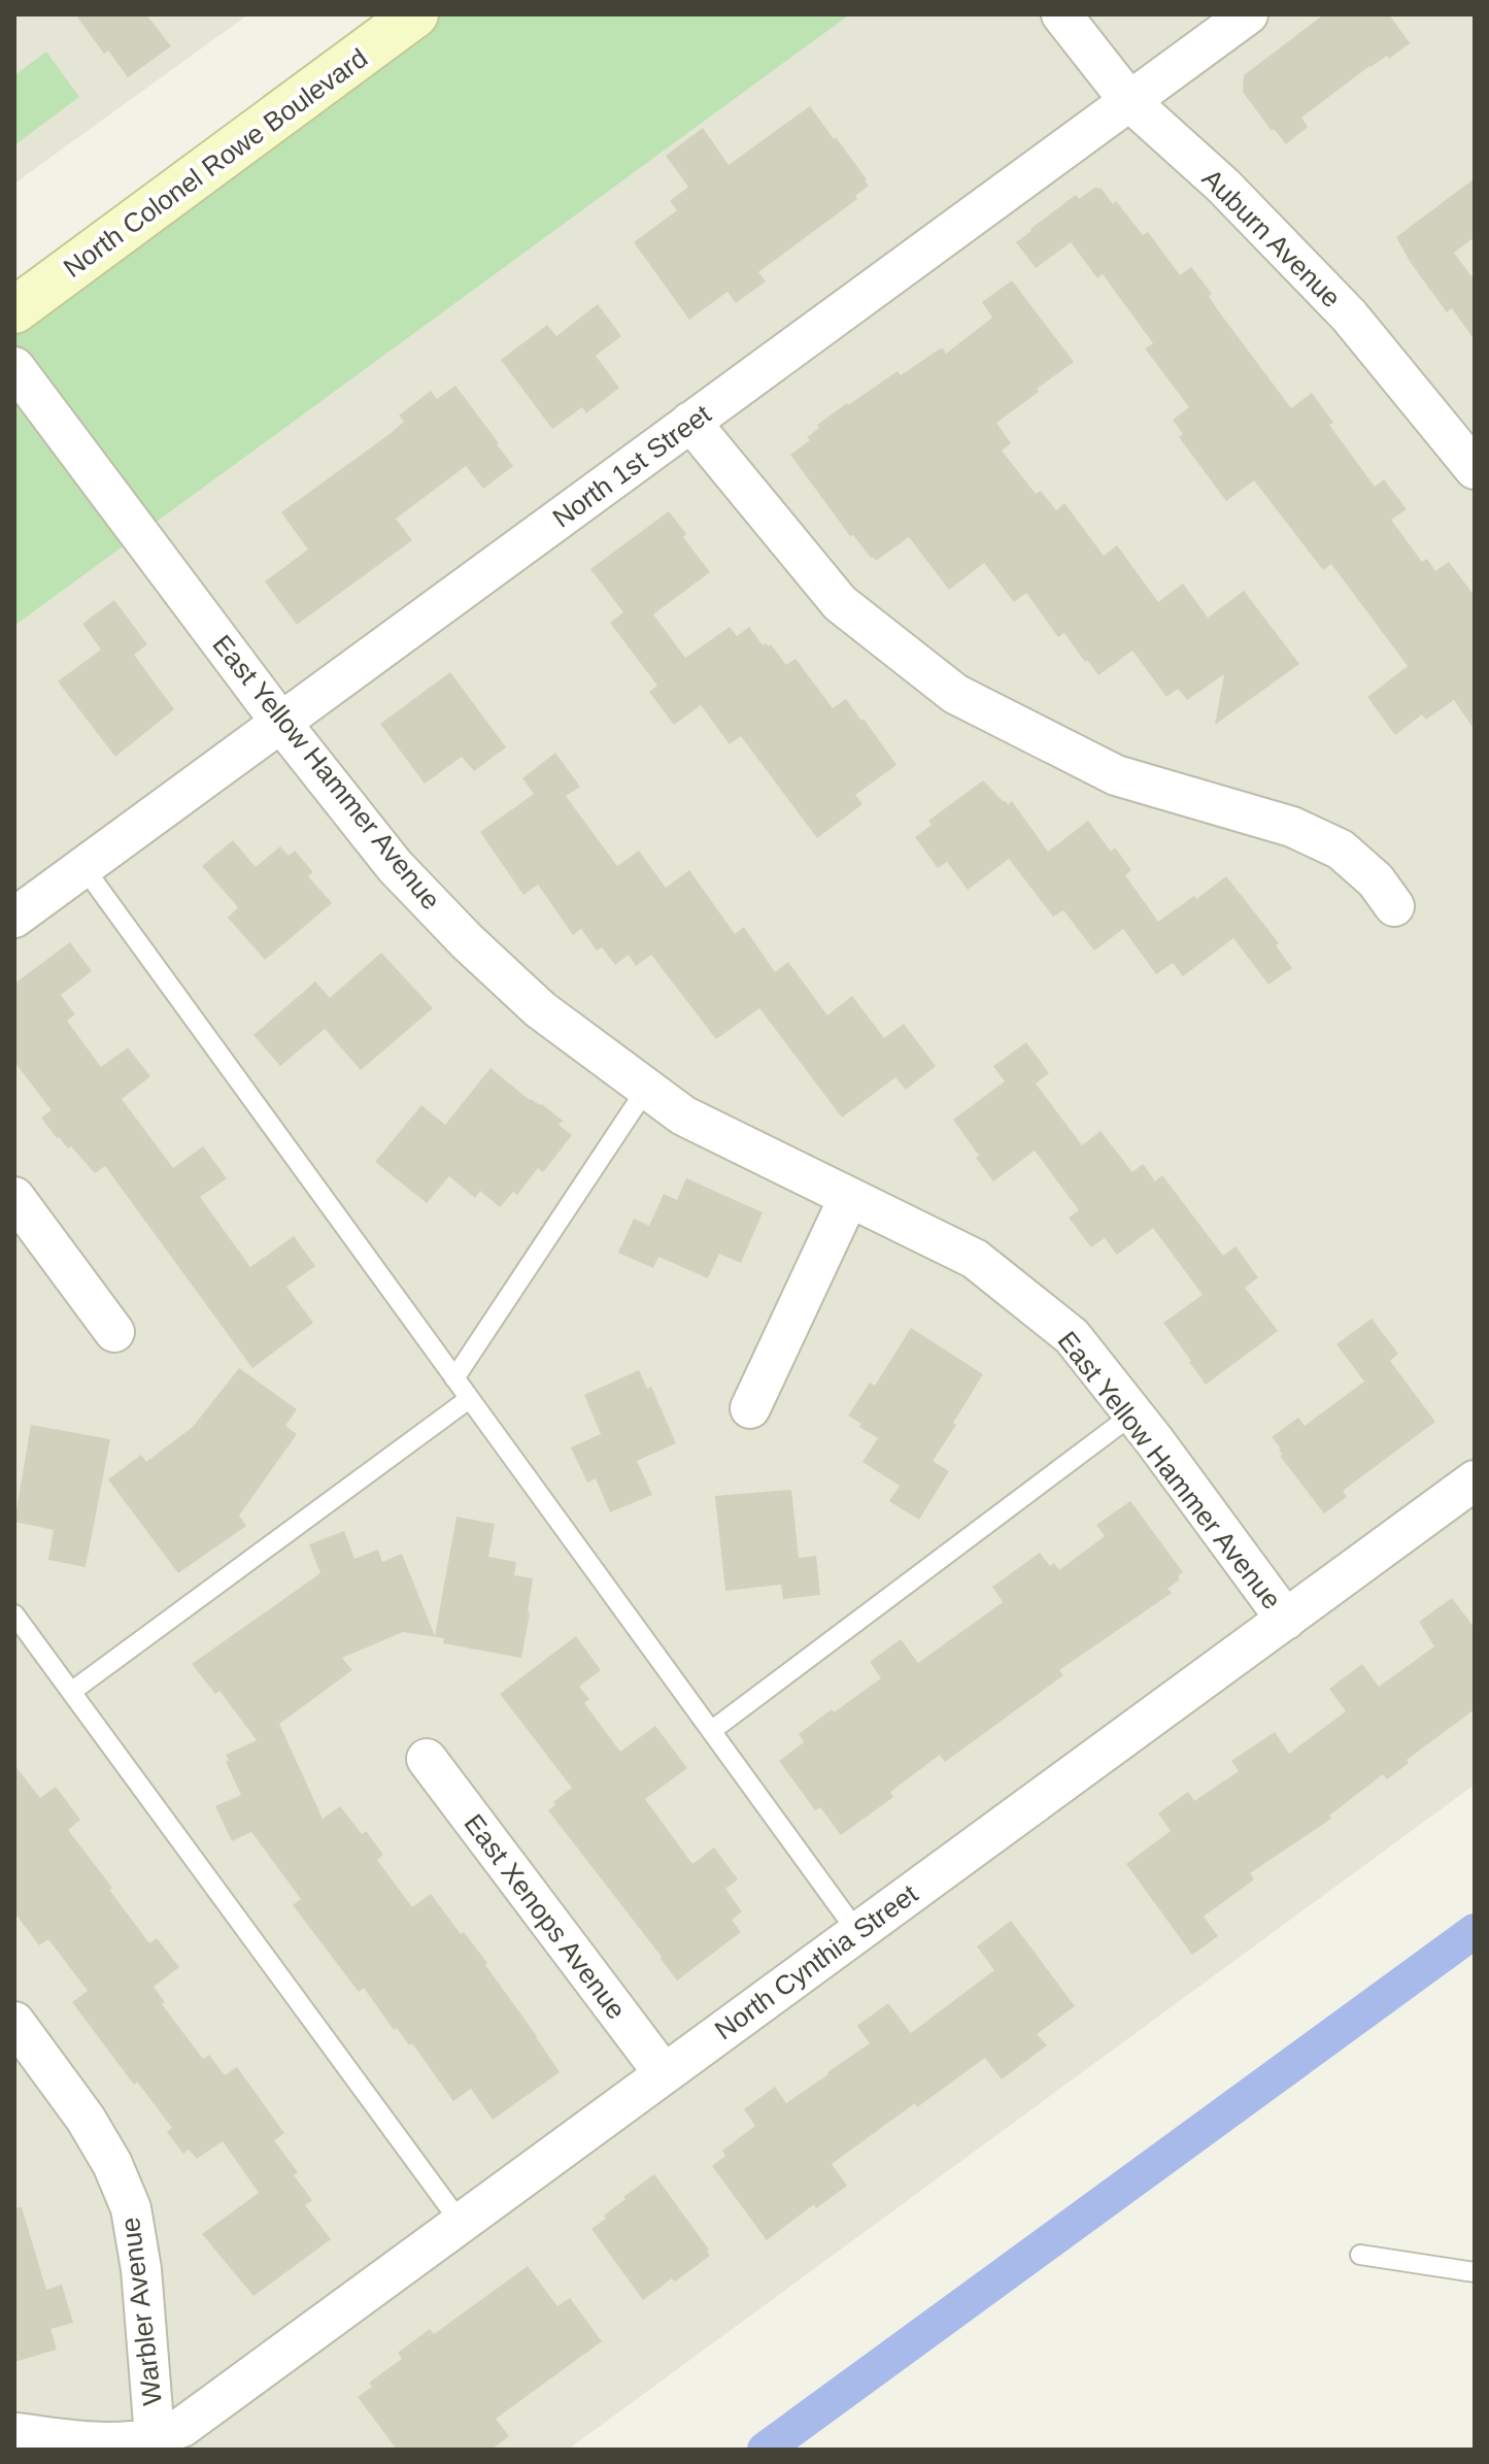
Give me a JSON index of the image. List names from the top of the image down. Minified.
{"streets":{"street":["North Colonel Rowe Boulevard","Auburn Avenue","North 1st Street","East Yellow Hammer Avenue","East Xenops Avenue","North Cynthia Street","Warbler Avenue"]},"crossings":[["Auburn Avenue","North 1st Street"],["North 1st Street","East Yellow Hammer Avenue"],["East Yellow Hammer Avenue","North Cynthia Street"],["East Xenops Avenue","North Cynthia Street"],["North Cynthia Street","Warbler Avenue"]]}
